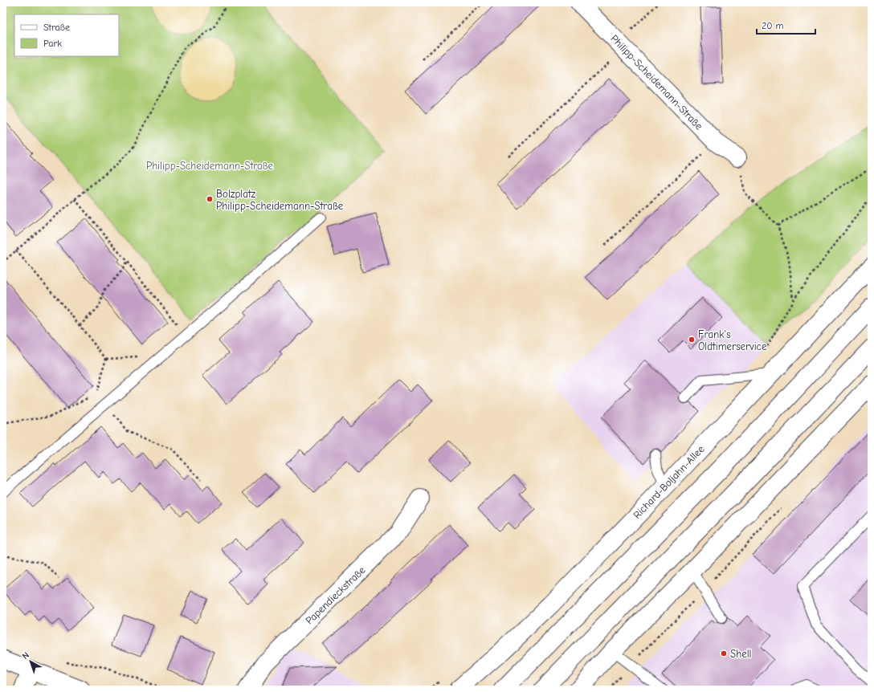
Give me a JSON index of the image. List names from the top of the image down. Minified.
{"streets":{"main road":["Philipp-Scheidemann-Straße","Richard-Boljahn-Allee","Papendieckstraße"]},"parks":["Philipp-Scheidemann-Straße"],"places":["Bolzplatz Philipp-Scheidemann-Straße","Frank's Oldtimerservice","Shell"],"legend":["Straße","Park"],"scale_bar":"20 m","north":"top left"}
